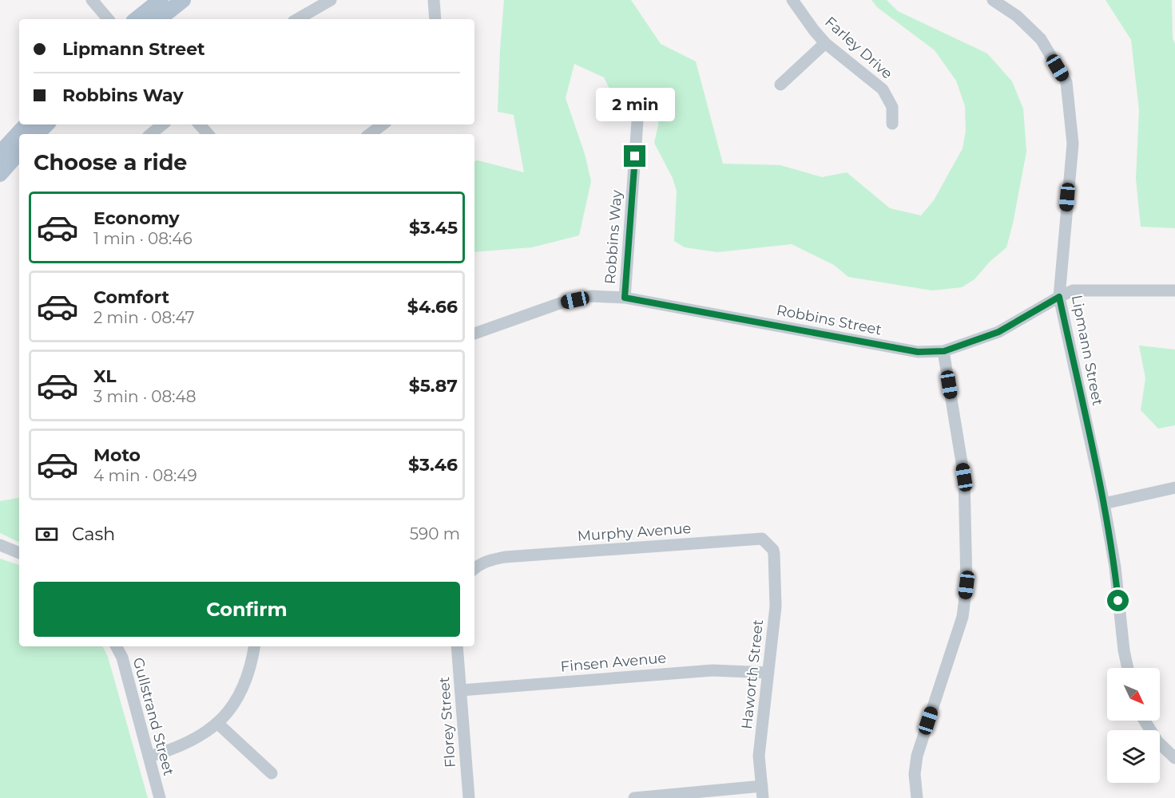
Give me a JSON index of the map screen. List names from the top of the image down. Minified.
{"streets":{"street":["Farley Drive","Robbins Way","Robbins Street","Lipmann Street","Murphy Avenue","Finsen Avenue","Haworth Street","Gullstrand Street","Florey Street"]},"crossings":[["Robbins Way","Robbins Street"],["Robbins Street","Lipmann Street"],["Murphy Avenue","Haworth Street"],["Finsen Avenue","Haworth Street"],["Finsen Avenue","Florey Street"]],"north":"bottom right","page":{"banner":["Lipmann Street","Robbins Way"],"bubble":"2 min","heading":"Choose a ride","list":[{"name":"Economy","note":"1 min · 08:46","value":"$3.45"},{"name":"Comfort","note":"2 min · 08:47","value":"$4.66"},{"name":"XL","note":"3 min · 08:48","value":"$5.87"},{"name":"Moto","note":"4 min · 08:49","value":"$3.46"}],"pay":["Cash","590 m"],"buttons":"Confirm"}}
